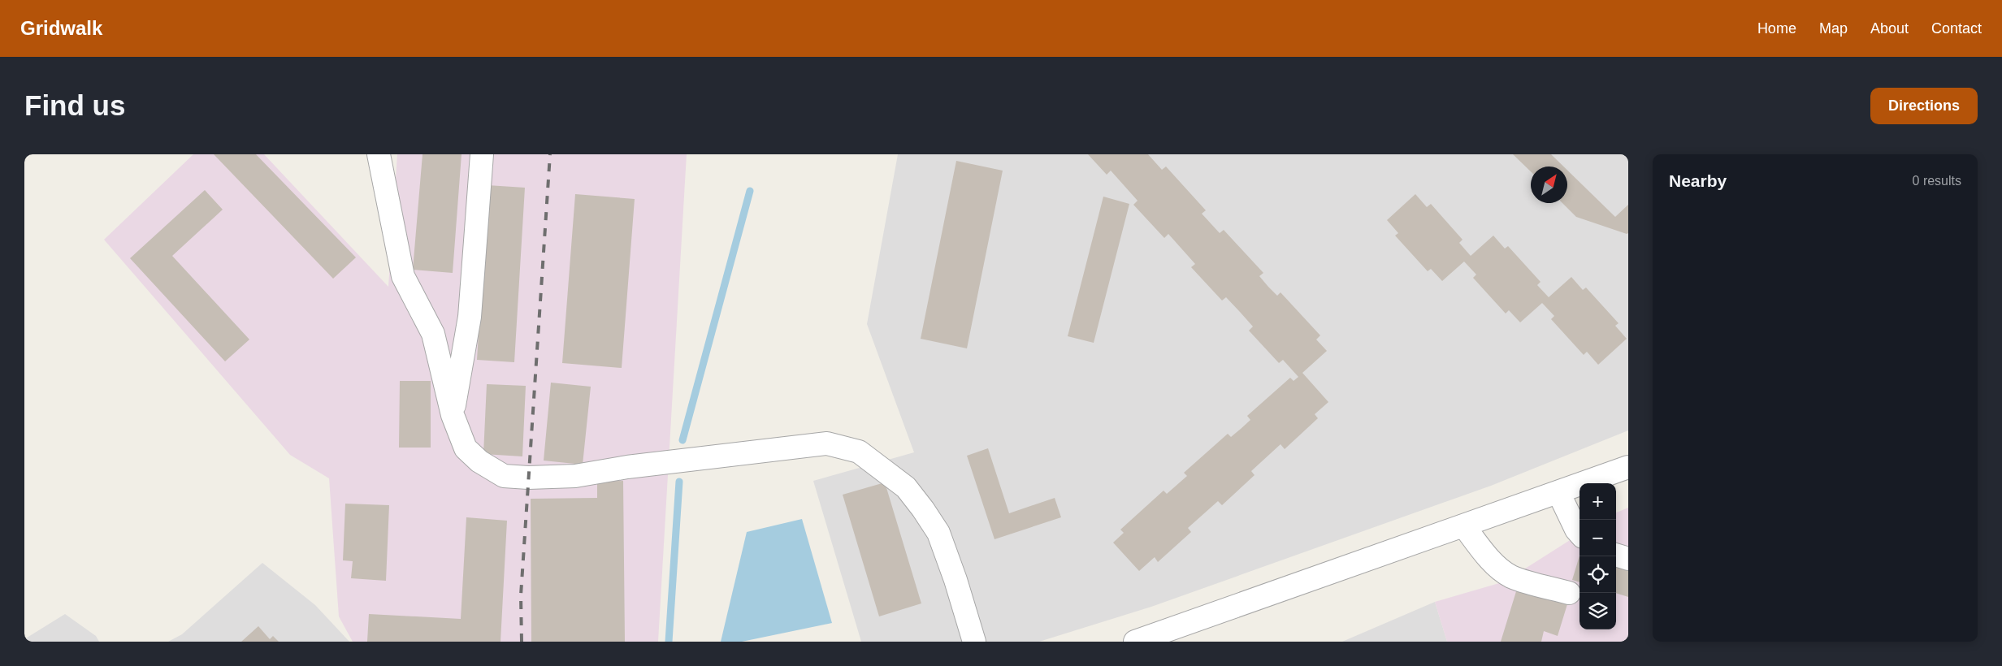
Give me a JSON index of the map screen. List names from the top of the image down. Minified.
{"north":"top right","page":{"header":"Gridwalk","nav":["Home","Map","About","Contact"],"buttons":"Directions","title":"Find us","heading":["Nearby","0 results"],"map_buttons":["+","−"]}}
